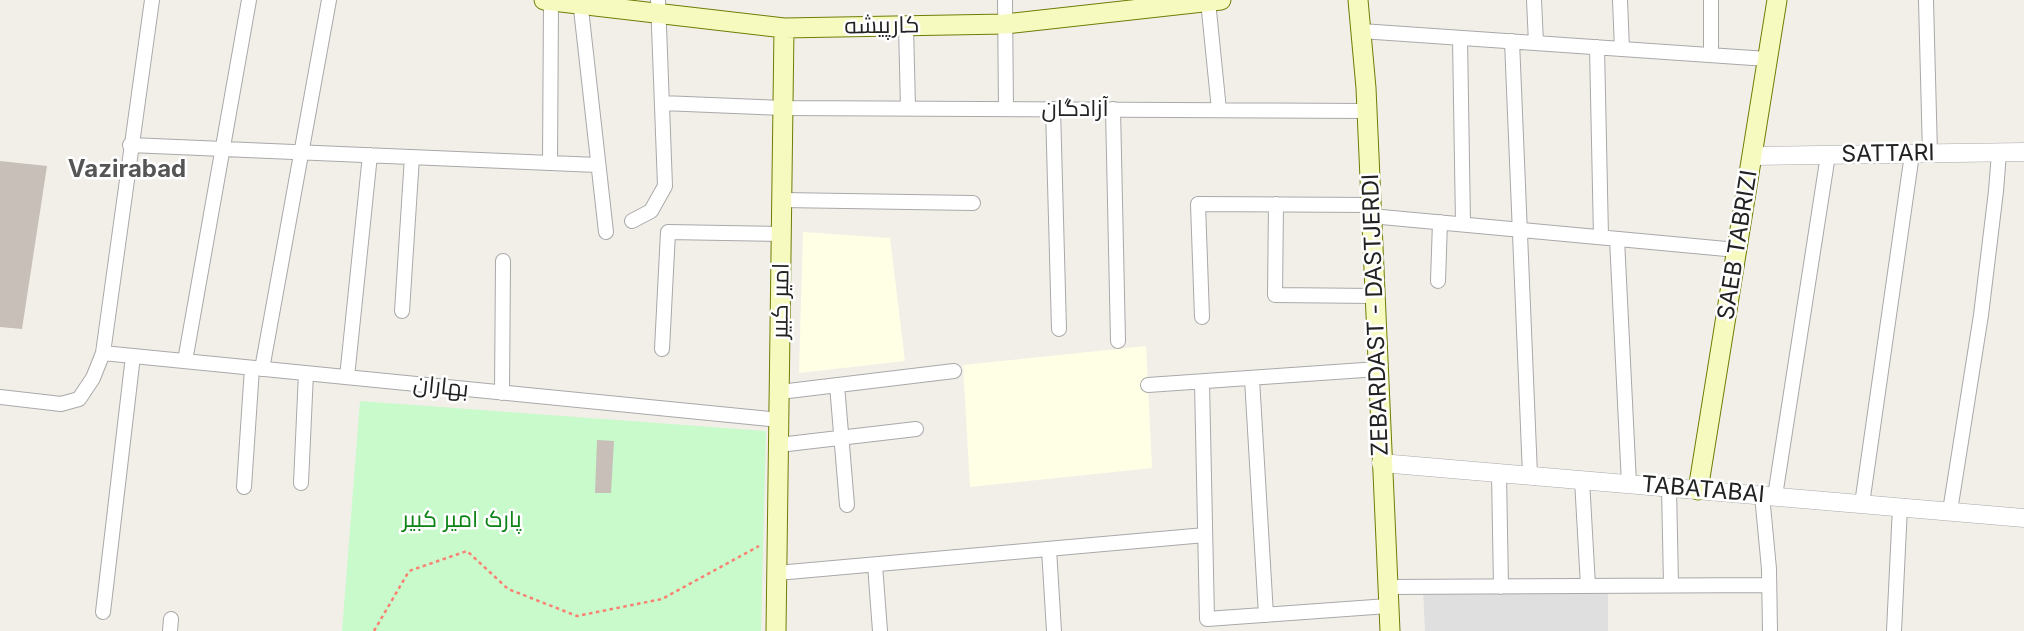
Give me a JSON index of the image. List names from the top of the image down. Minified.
{"streets":{"main road":["کارپیشه","SAEB TABRIZI","امیر کبیر","ZEBARDAST - DASTJERDI"],"street":["آزادگان","SATTARI","بهاران","TABATABAI"]},"crossings":[["کارپیشه","امیر کبیر"],["آزادگان","امیر کبیر"],["آزادگان","ZEBARDAST - DASTJERDI"],["SATTARI","SAEB TABRIZI"],["SAEB TABRIZI","TABATABAI"],["امیر کبیر","بهاران"],["ZEBARDAST - DASTJERDI","TABATABAI"]],"districts":["Vazirabad"],"parks":["پارک امیر کبیر"]}
